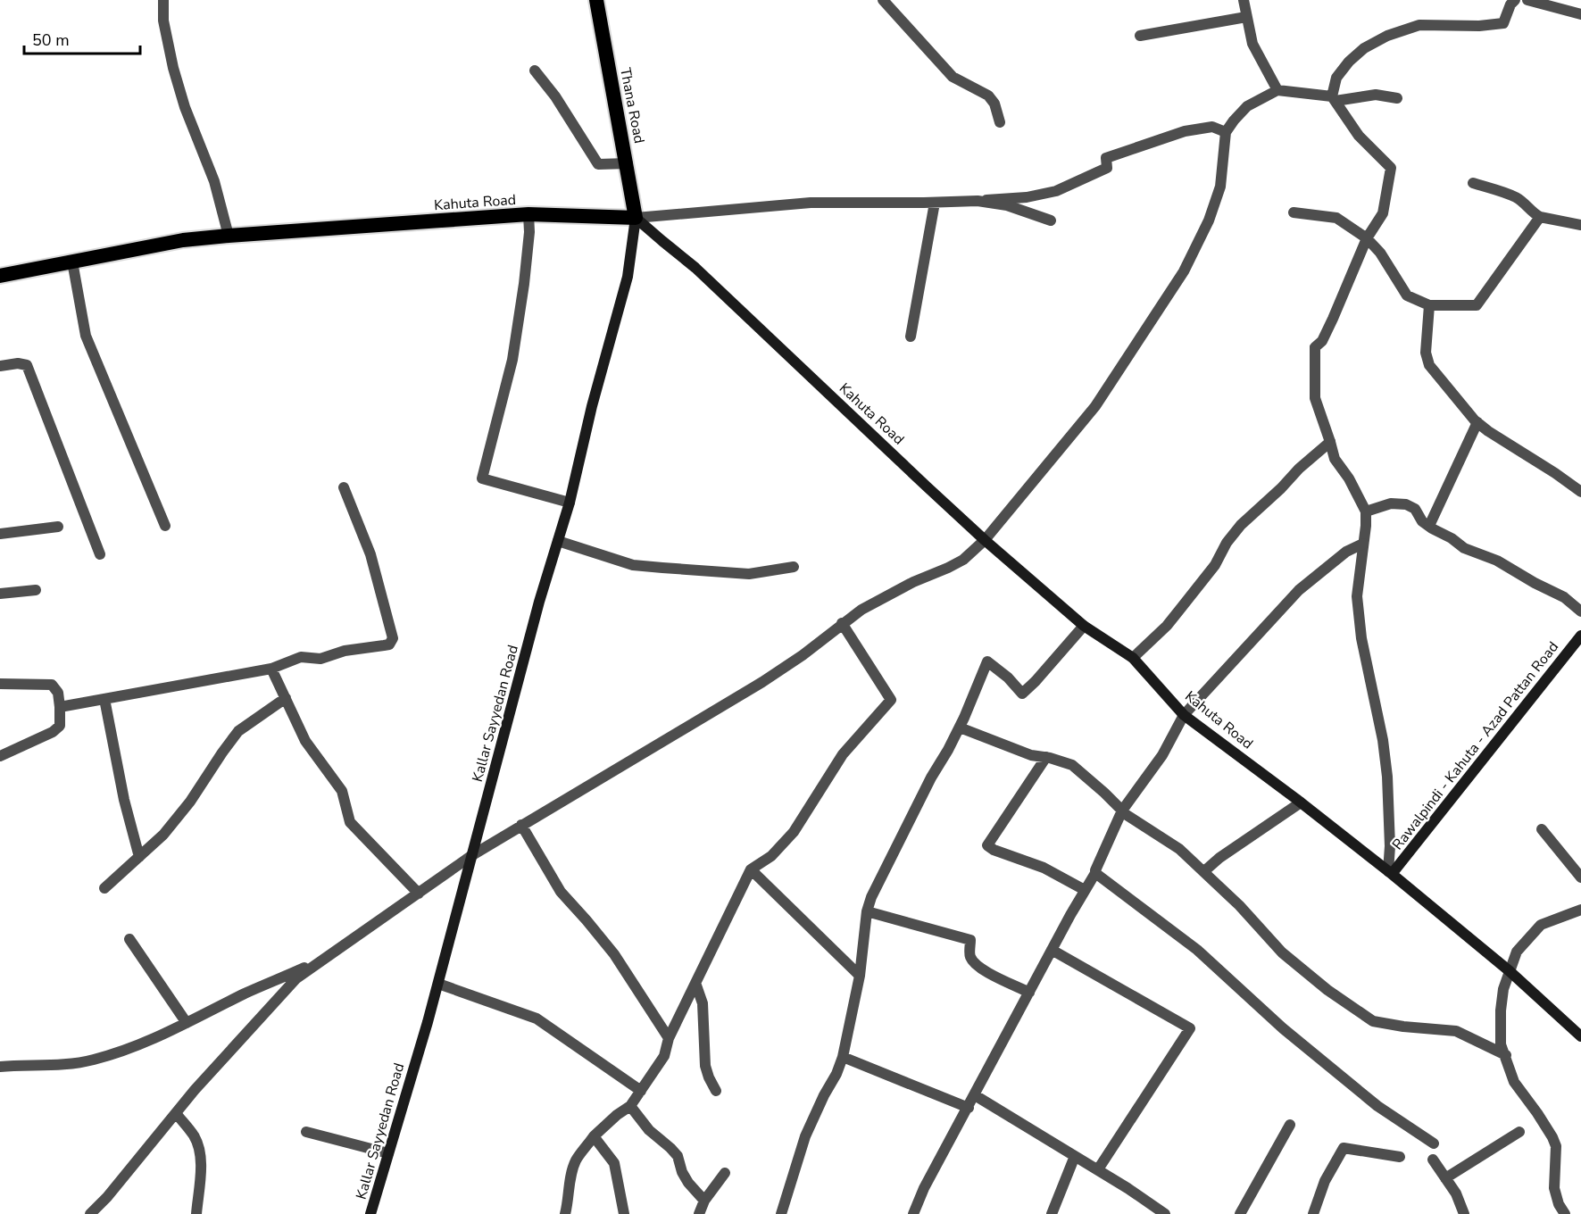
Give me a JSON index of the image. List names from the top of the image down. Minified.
{"streets":{"highway":["Thana Road","Kahuta Road"],"main road":["Kallar Sayyedan Road","Rawalpindi - Kahuta - Azad Pattan Road"]},"crossings":[["Thana Road","Kahuta Road"],["Thana Road","Kallar Sayyedan Road"],["Kahuta Road","Kallar Sayyedan Road"],["Kahuta Road","Rawalpindi - Kahuta - Azad Pattan Road"]],"scale_bar":"50 m"}
